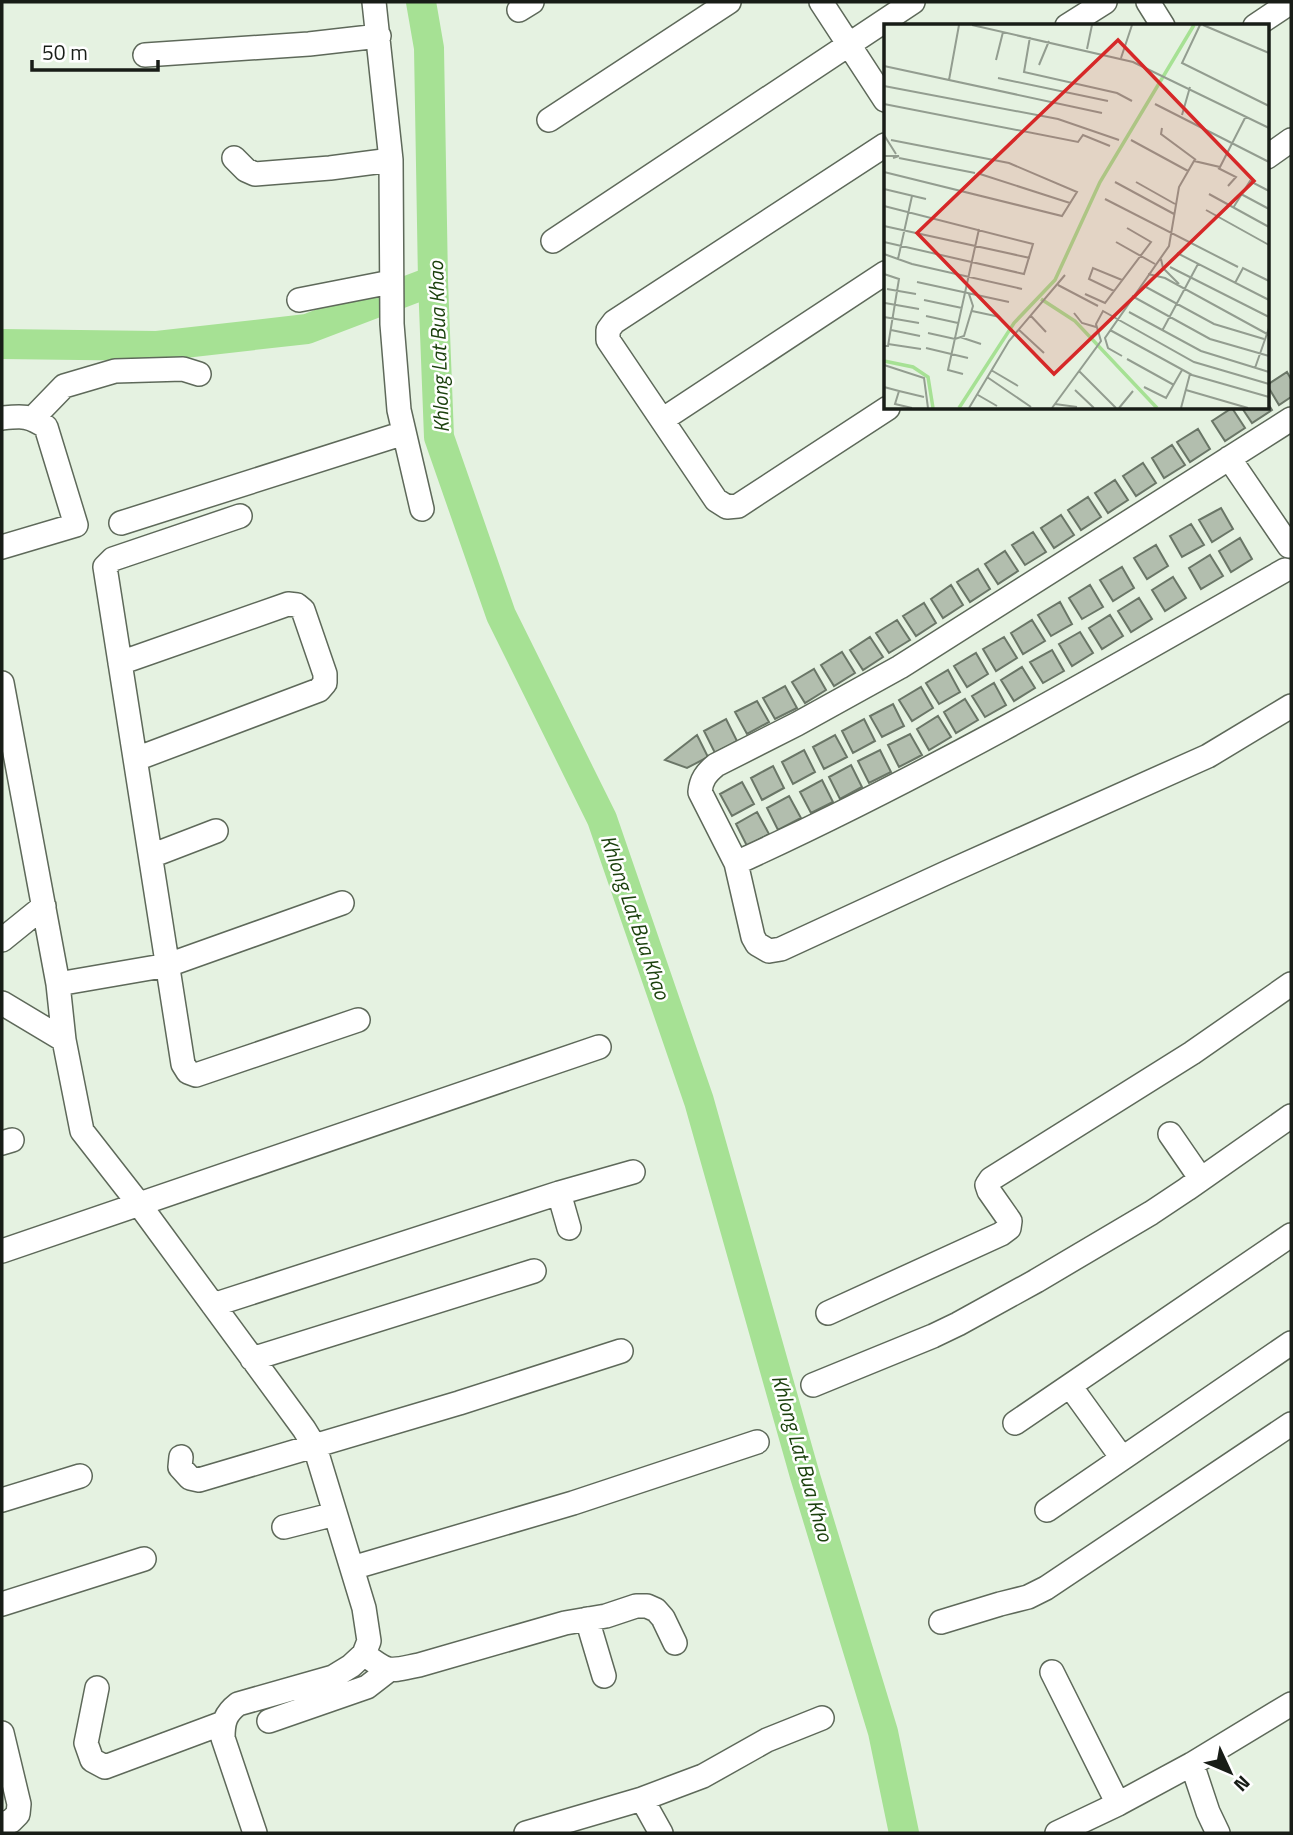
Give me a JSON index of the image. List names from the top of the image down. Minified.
{"water":["Khlong Lat Bua Khao"],"scale_bar":"50 m","north":"bottom right"}
